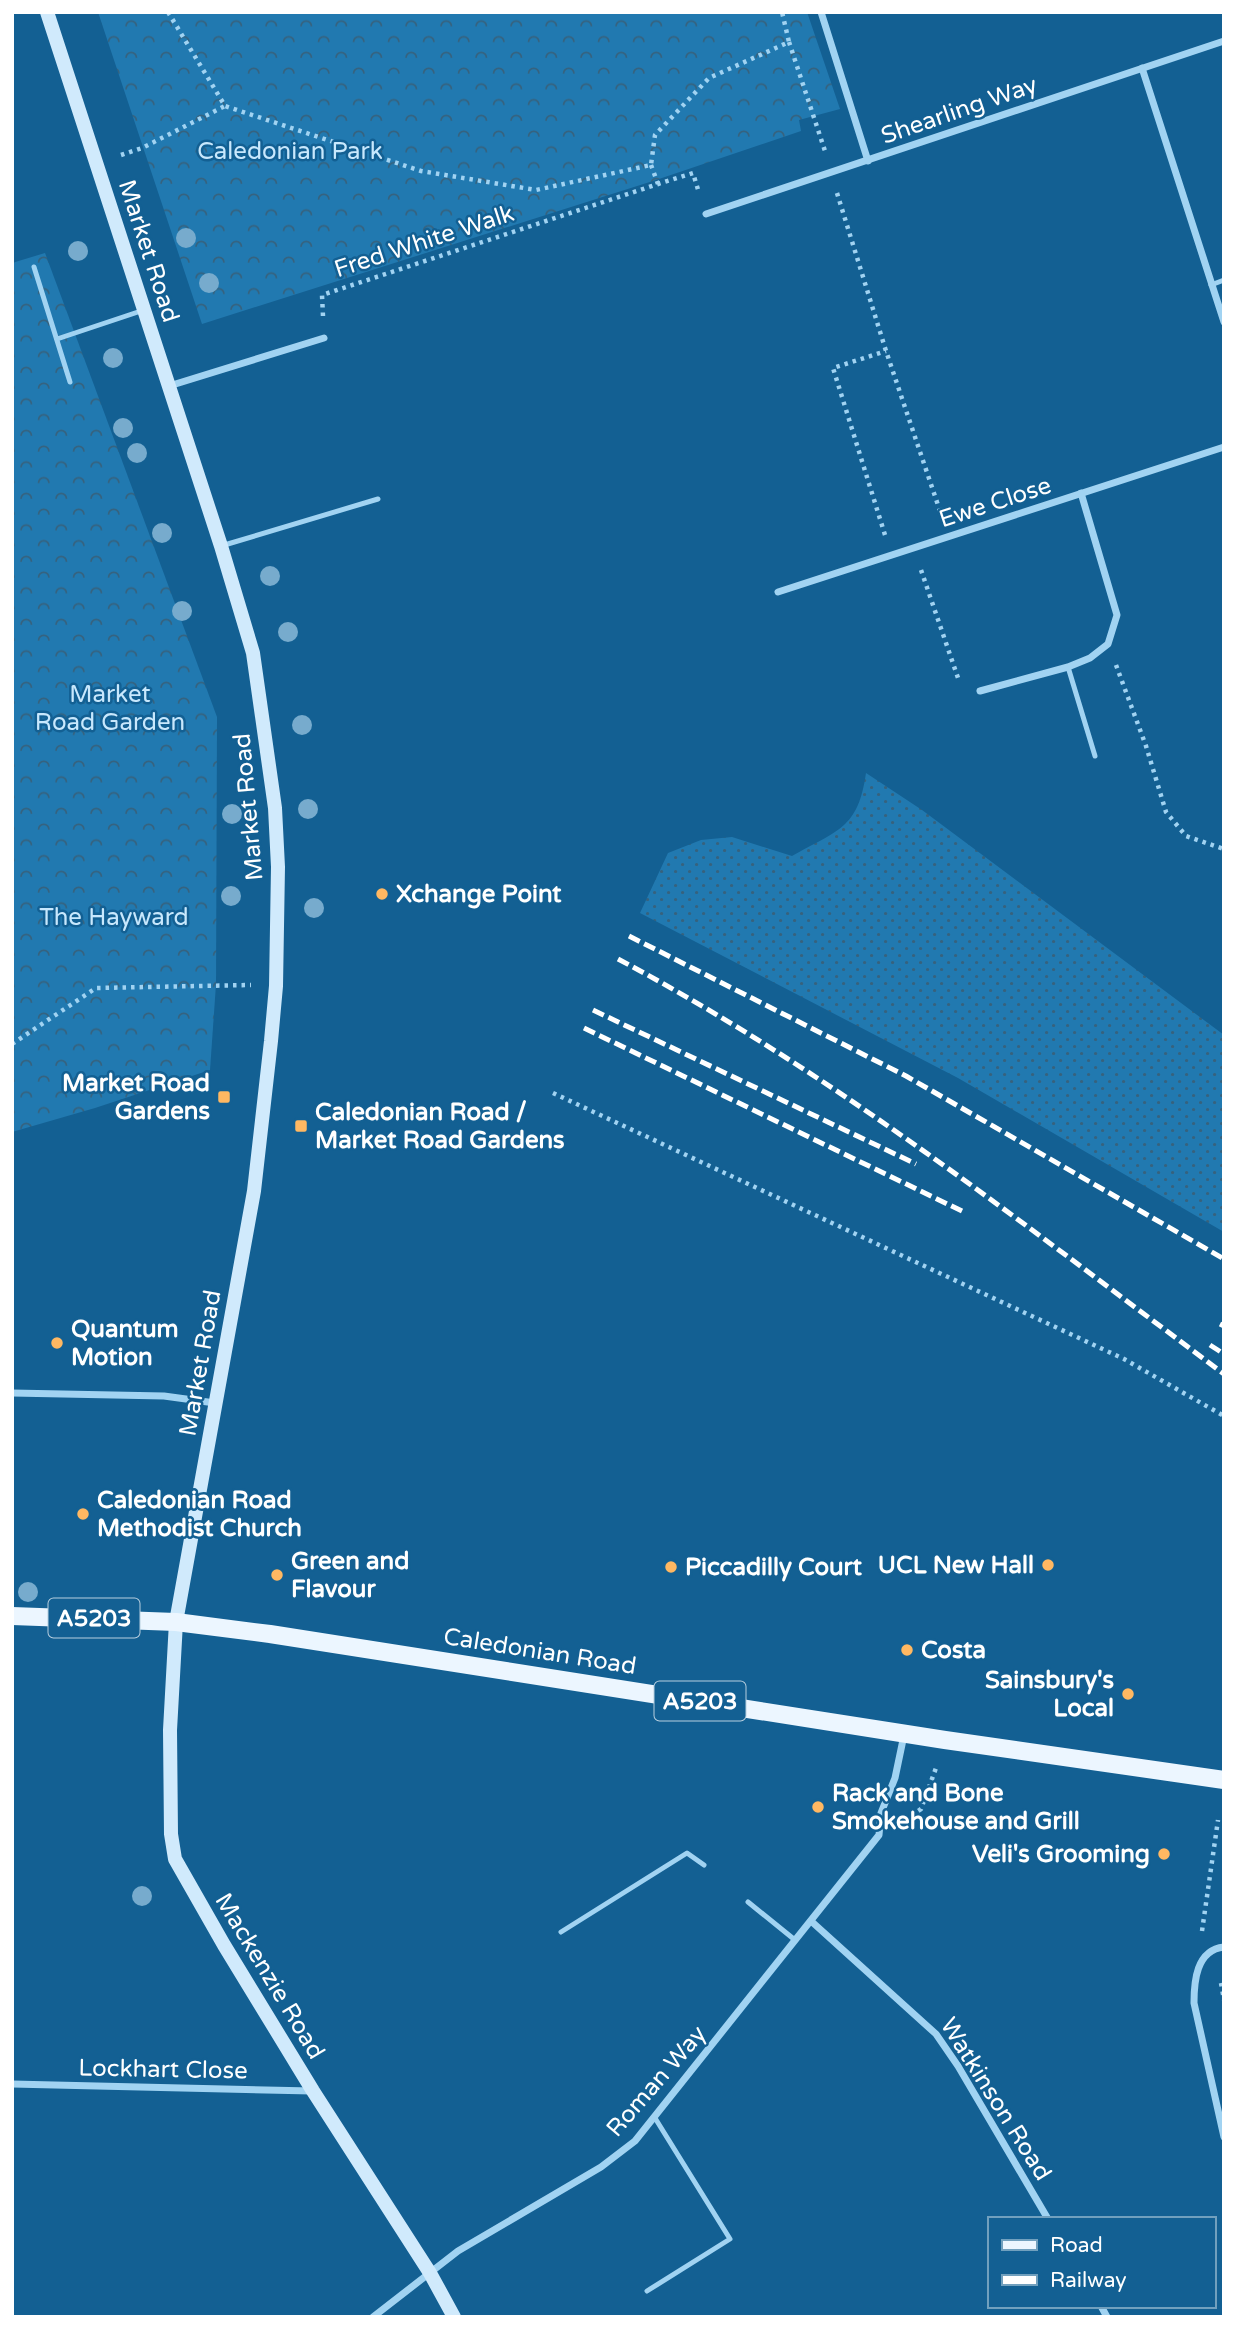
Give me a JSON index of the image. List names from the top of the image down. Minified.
{"streets":{"main road":["A5203","Caledonian Road"],"street":["Shearling Way","Market Road","Ewe Close","Mackenzie Road","Lockhart Close","Roman Way","Watkinson Road"],"path":["Fred White Walk"]},"crossings":[["Shearling Way","Fred White Walk"],["Market Road","Caledonian Road"],["Market Road","Mackenzie Road"],["Caledonian Road","Mackenzie Road"],["Caledonian Road","Roman Way"],["Mackenzie Road","Lockhart Close"],["Mackenzie Road","Roman Way"],["Roman Way","Watkinson Road"]],"parks":["Caledonian Park","Market Road Garden","The Hayward"],"places":{"other":["Xchange Point","Quantum Motion","Caledonian Road Methodist Church","UCL New Hall","Piccadilly Court","Green and Flavour","Costa","Sainsbury's Local","Rack and Bone Smokehouse and Grill","Veli's Grooming"],"transit":["Market Road Gardens","Caledonian Road / Market Road Gardens"]},"legend":["Road","Railway"]}
